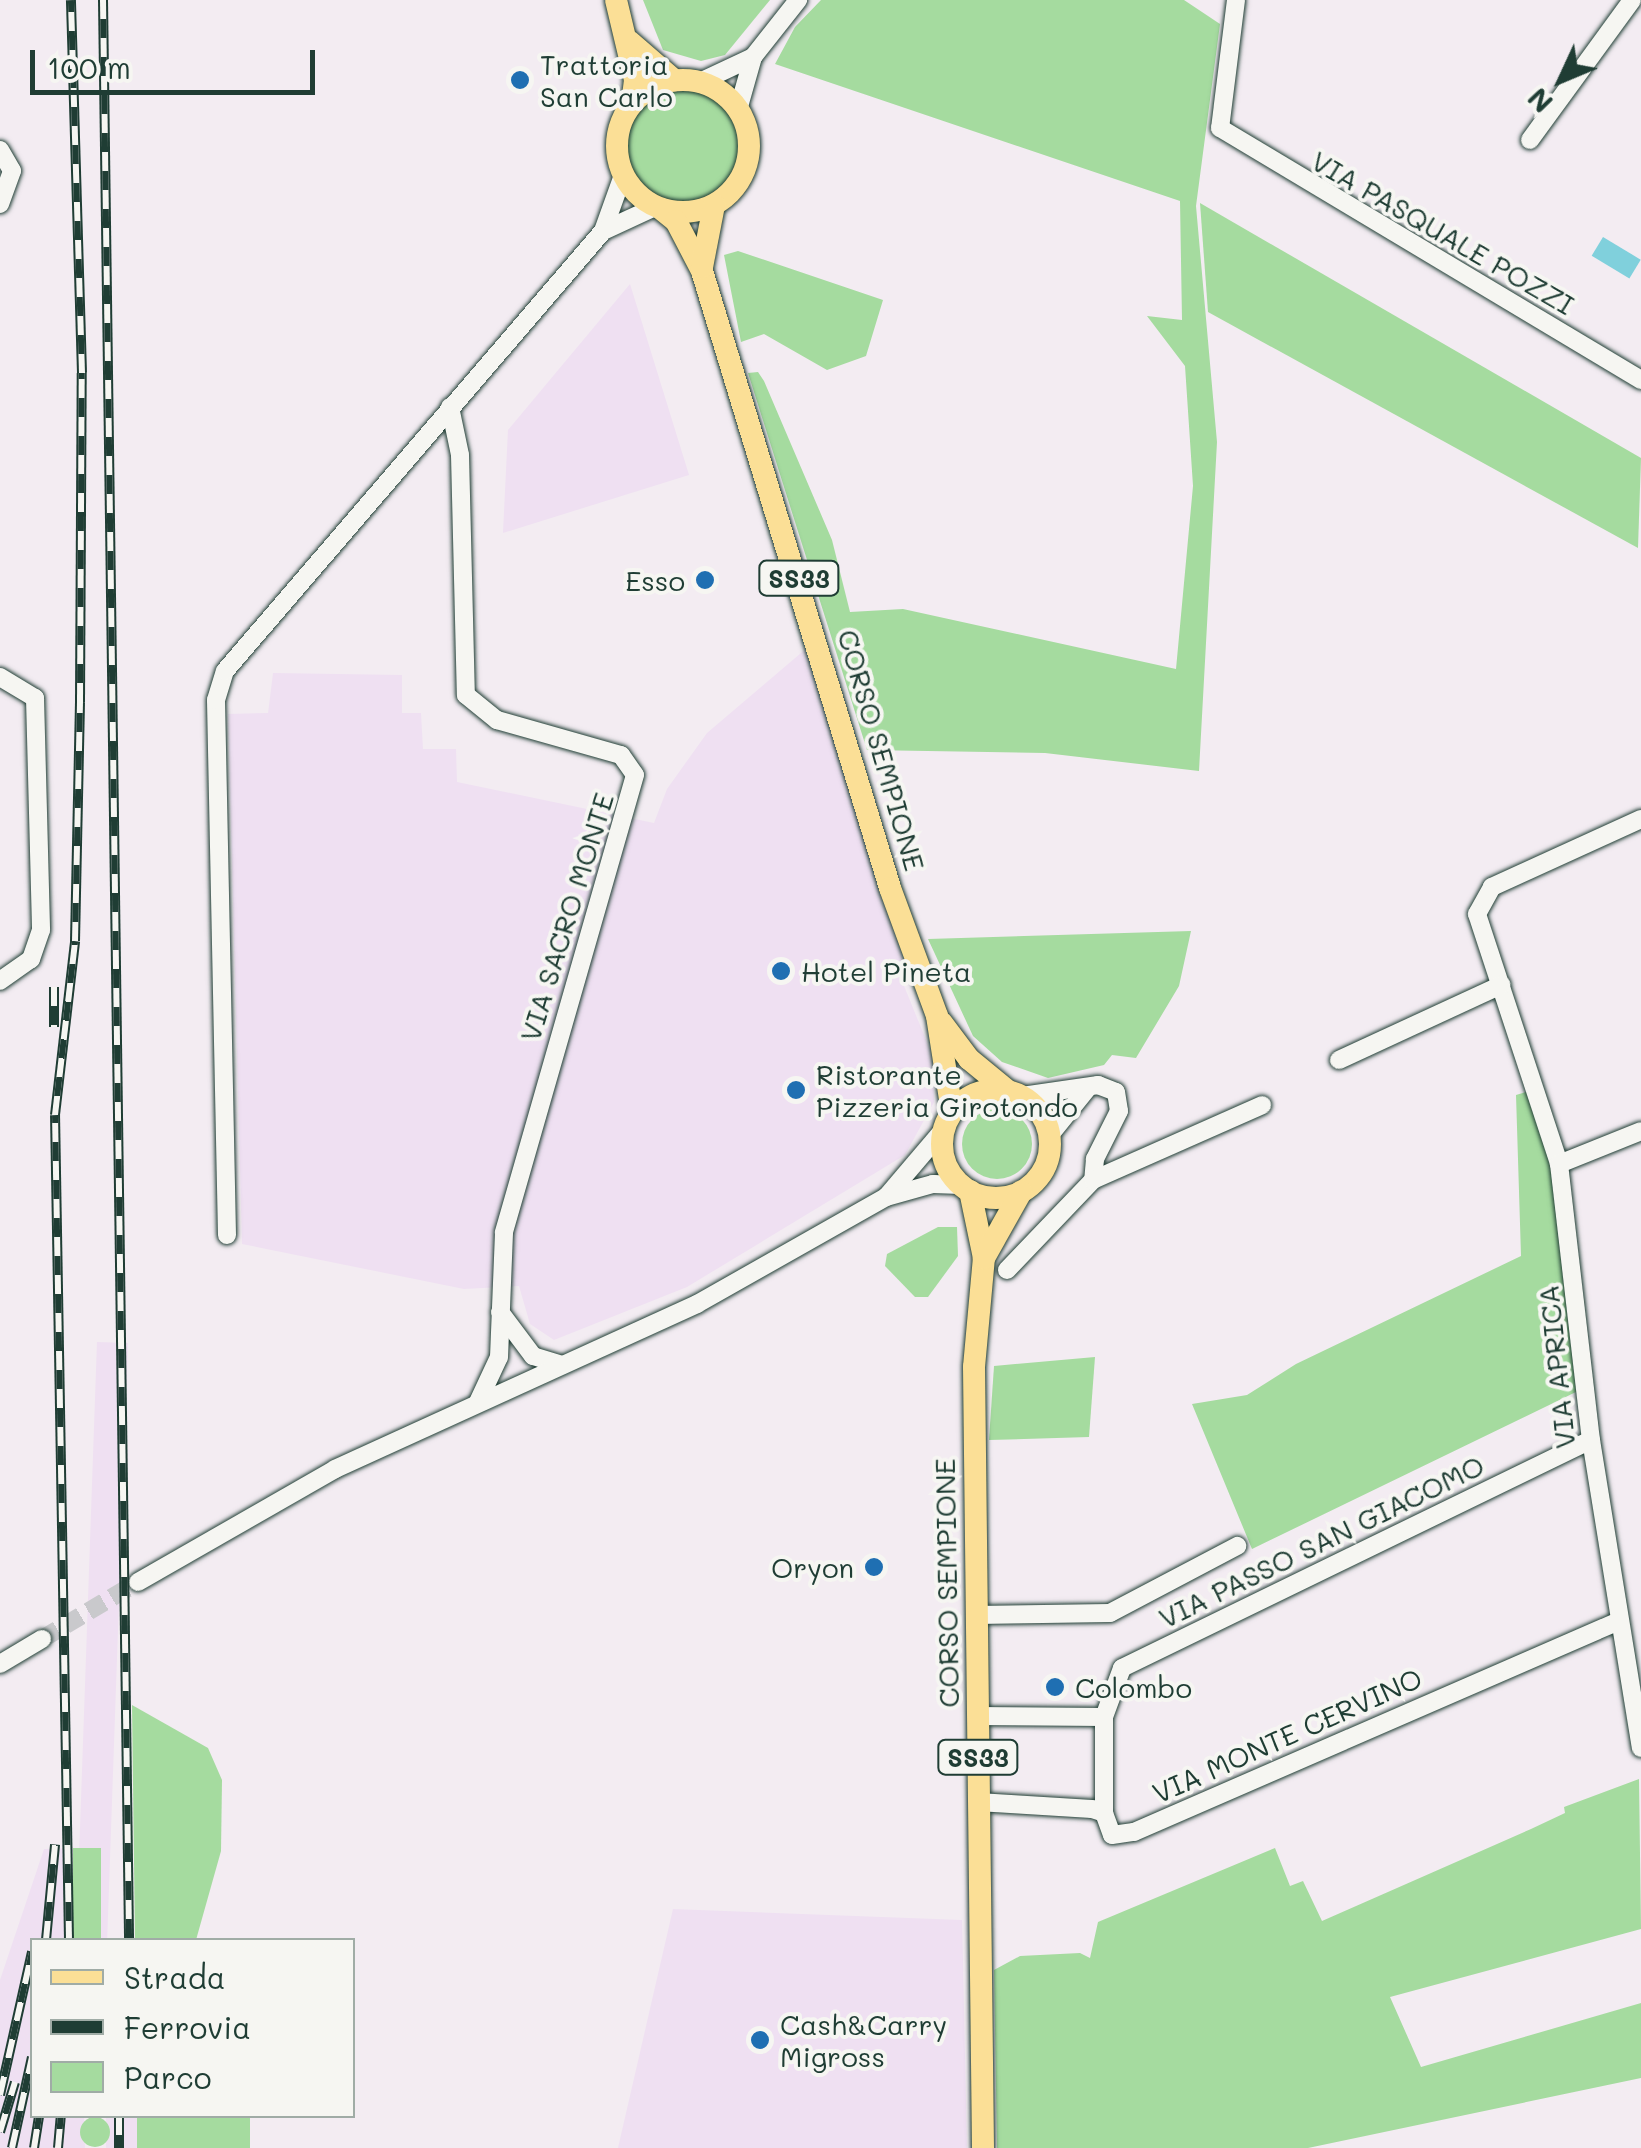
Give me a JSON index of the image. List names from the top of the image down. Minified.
{"streets":{"main road":["SS33","CORSO SEMPIONE"],"street":["VIA PASQUALE POZZI","VIA SACRO MONTE","VIA APRICA","VIA PASSO SAN GIACOMO","VIA MONTE CERVINO"]},"crossings":[["SS33","CORSO SEMPIONE"],["CORSO SEMPIONE","VIA MONTE CERVINO"],["VIA APRICA","VIA PASSO SAN GIACOMO"],["VIA APRICA","VIA MONTE CERVINO"],["VIA PASSO SAN GIACOMO","VIA MONTE CERVINO"]],"places":["Trattoria San Carlo","Esso","Hotel Pineta","Ristorante Pizzeria Girotondo","Oryon","Colombo","Cash&Carry Migross"],"legend":["Strada","Ferrovia","Parco"],"scale_bar":"100 m","north":"bottom left"}
